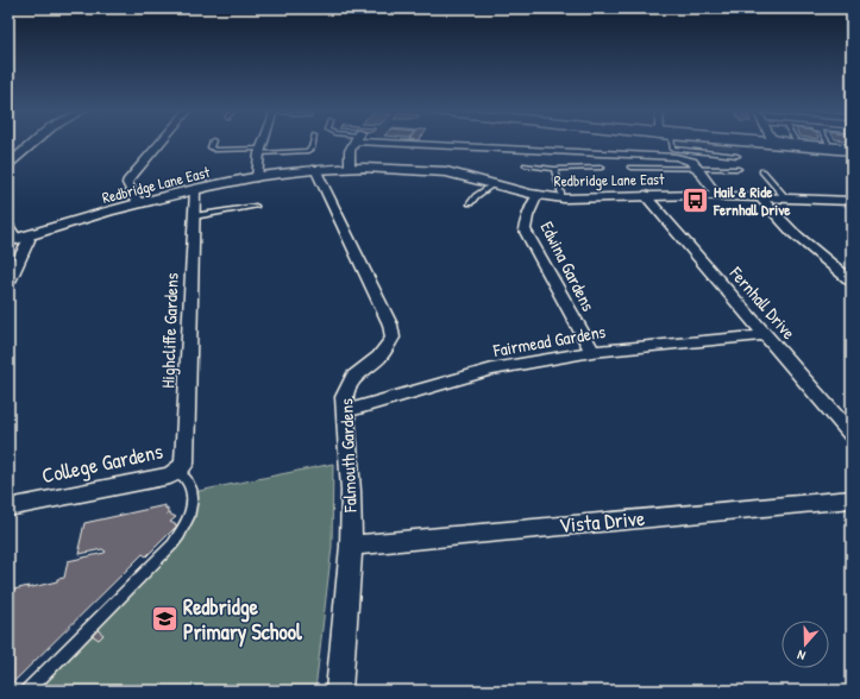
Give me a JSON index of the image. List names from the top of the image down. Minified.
{"streets":{"street":["Redbridge Lane East","Edwina Gardens","Fernhall Drive","Highcliffe Gardens","Fairmead Gardens","Falmouth Gardens","College Gardens","Vista Drive"]},"crossings":[["Redbridge Lane East","Edwina Gardens"],["Redbridge Lane East","Fernhall Drive"],["Redbridge Lane East","Highcliffe Gardens"],["Redbridge Lane East","Falmouth Gardens"],["Edwina Gardens","Fairmead Gardens"],["Fernhall Drive","Fairmead Gardens"],["Highcliffe Gardens","College Gardens"],["Fairmead Gardens","Falmouth Gardens"],["Falmouth Gardens","Vista Drive"]],"places":{"bus stop":["Hail & Ride Fernhall Drive"],"school or university":["Redbridge Primary School"]},"north":"bottom"}
